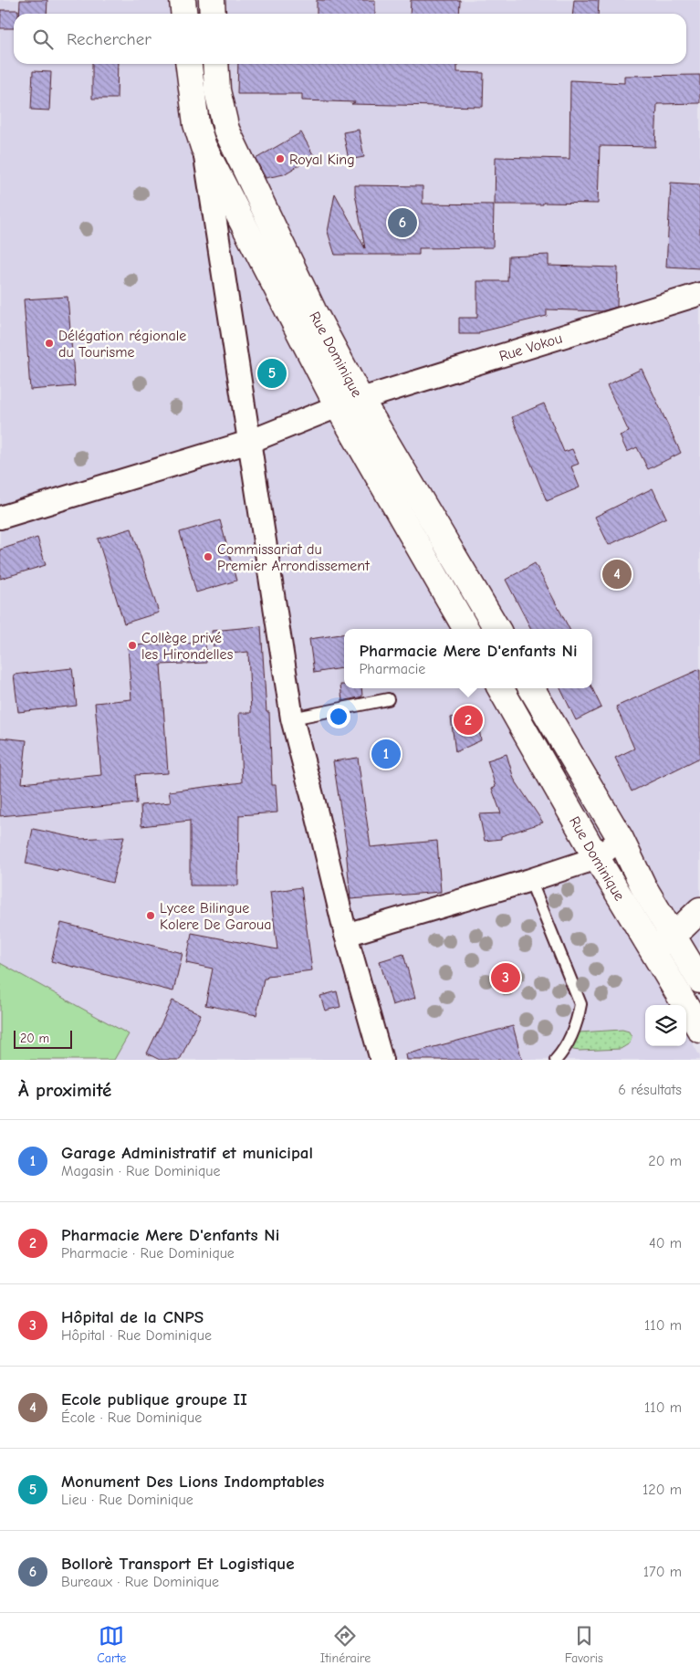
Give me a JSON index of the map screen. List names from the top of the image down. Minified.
{"streets":{"main road":["Rue Dominique"],"street":["Rue Vokou"]},"crossings":[["Rue Vokou","Rue Dominique"]],"places":["Royal King","Délégation régionale du Tourisme","Commissariat du Premier Arrondissement","Collège privé les Hirondelles","Lycee Bilingue Kolere De Garoua"],"scale_bar":"20 m","page":{"search":"Rechercher","pins":["6","5","4","2","1","3"],"popup":["Pharmacie Mere D'enfants Ni","Pharmacie"],"scale":"20 m","heading":["À proximité","6 résultats"],"list":[{"mark":"1","name":"Garage Administratif et municipal","note":"Magasin · Rue Dominique","value":"20 m"},{"mark":"2","name":"Pharmacie Mere D'enfants Ni","note":"Pharmacie · Rue Dominique","value":"40 m"},{"mark":"3","name":"Hôpital de la CNPS","note":"Hôpital · Rue Dominique","value":"110 m"},{"mark":"4","name":"Ecole publique groupe II","note":"École · Rue Dominique","value":"110 m"},{"mark":"5","name":"Monument Des Lions Indomptables","note":"Lieu · Rue Dominique","value":"120 m"},{"mark":"6","name":"Bollorè Transport Et Logistique","note":"Bureaux · Rue Dominique","value":"170 m"}],"nav":["Carte","Itinéraire","Favoris"]}}
